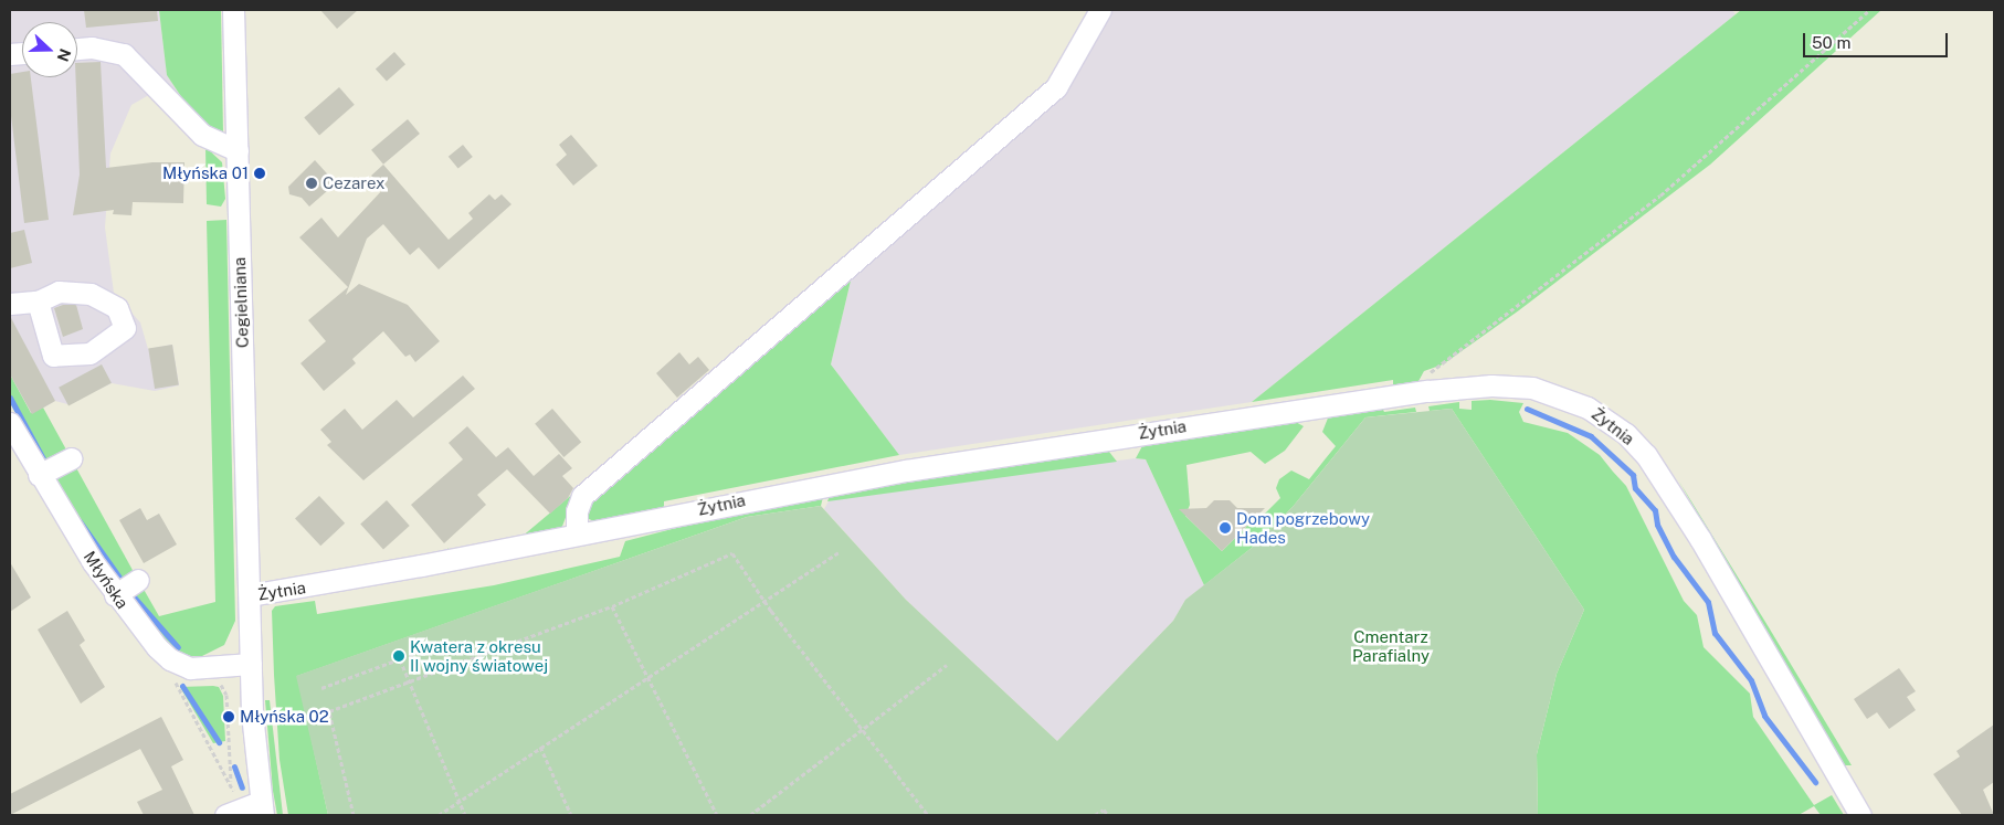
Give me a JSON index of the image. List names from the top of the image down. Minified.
{"streets":{"street":["Cegielniana","Żytnia","Młyńska"]},"crossings":[["Cegielniana","Żytnia"],["Cegielniana","Młyńska"]],"parks":["Cmentarz Parafialny"],"places":["Młyńska 01","Cezarex","Dom pogrzebowy Hades","Kwatera z okresu II wojny światowej","Młyńska 02"],"scale_bar":"50 m","north":"right"}
